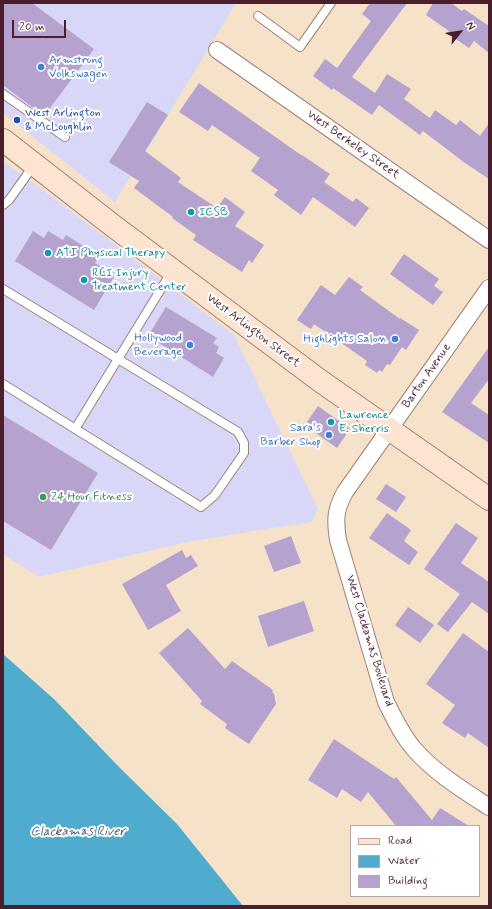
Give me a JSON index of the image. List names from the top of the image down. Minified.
{"streets":{"main road":["West Arlington Street"],"street":["West Berkeley Street","Barton Avenue","West Clackamas Boulevard"]},"crossings":[["West Arlington Street","Barton Avenue"],["Barton Avenue","West Clackamas Boulevard"]],"water":["Clackamas River"],"places":["Armstrong Volkswagen","West Arlington & McLoughlin","ICSB","ATI Physical Therapy","RCI Injury Treatment Center","Highlights Salon","Hollywood Beverage","Lawrence E. Sherris","Sara's Barber Shop","24 Hour Fitness"],"legend":["Road","Water","Building"],"scale_bar":"20 m","north":"top right"}
